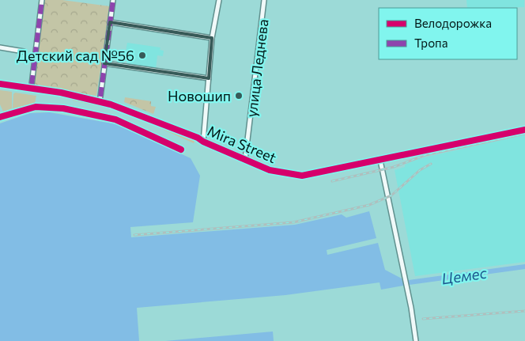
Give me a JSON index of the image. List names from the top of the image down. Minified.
{"streets":{"street":["улица Леднева","Mira Street"]},"crossings":[["улица Леднева","Mira Street"]],"water":["Цемес"],"places":["Детский сад №56","Новошип"],"legend":["Велодорожка","Тропа"]}
